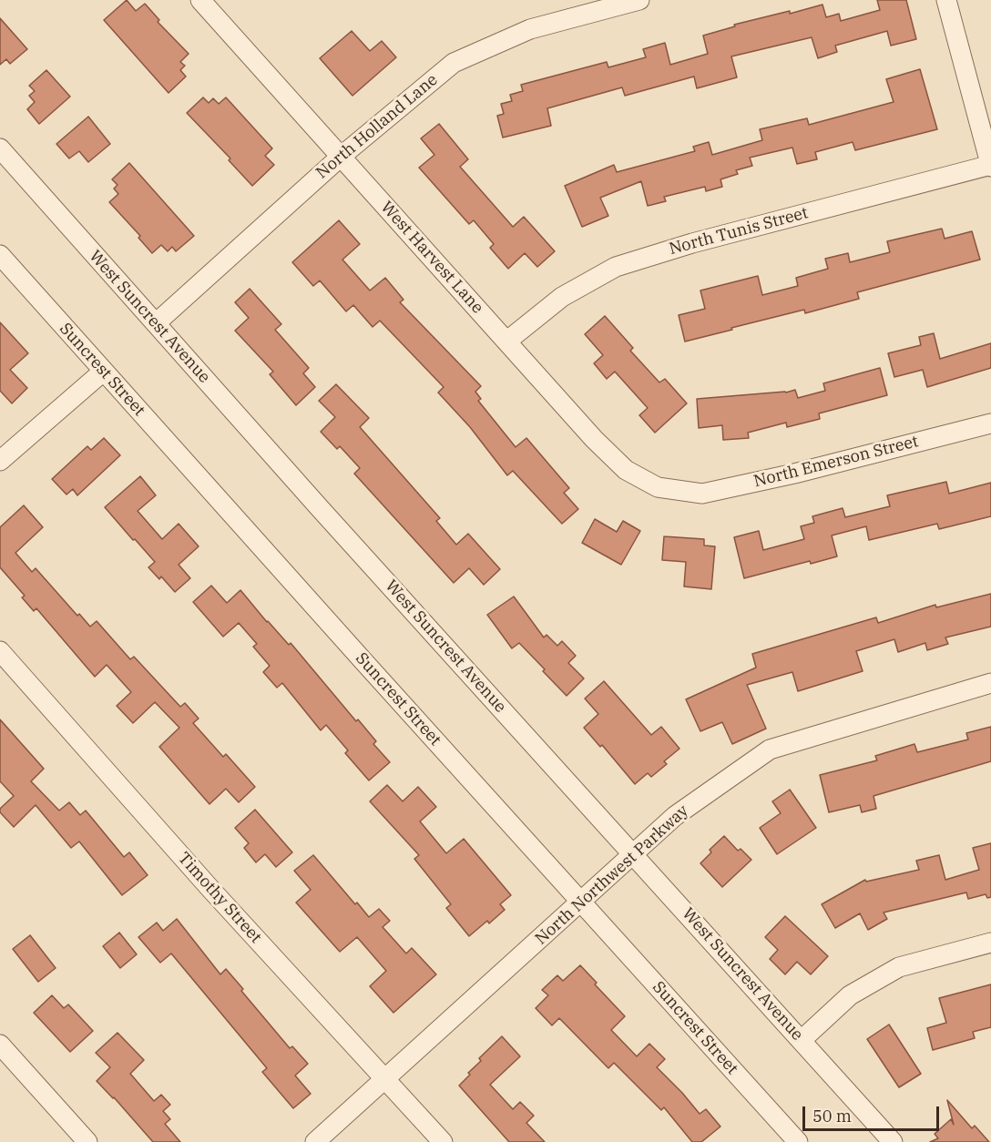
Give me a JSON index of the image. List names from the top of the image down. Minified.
{"streets":{"street":["North Holland Lane","North Tunis Street","West Harvest Lane","West Suncrest Avenue","Suncrest Street","North Emerson Street","North Northwest Parkway","Timothy Street"]},"crossings":[["North Holland Lane","West Harvest Lane"],["North Holland Lane","West Suncrest Avenue"],["North Tunis Street","West Harvest Lane"],["West Harvest Lane","North Emerson Street"],["West Suncrest Avenue","North Northwest Parkway"],["Suncrest Street","North Northwest Parkway"],["North Northwest Parkway","Timothy Street"]],"scale_bar":"50 m"}
